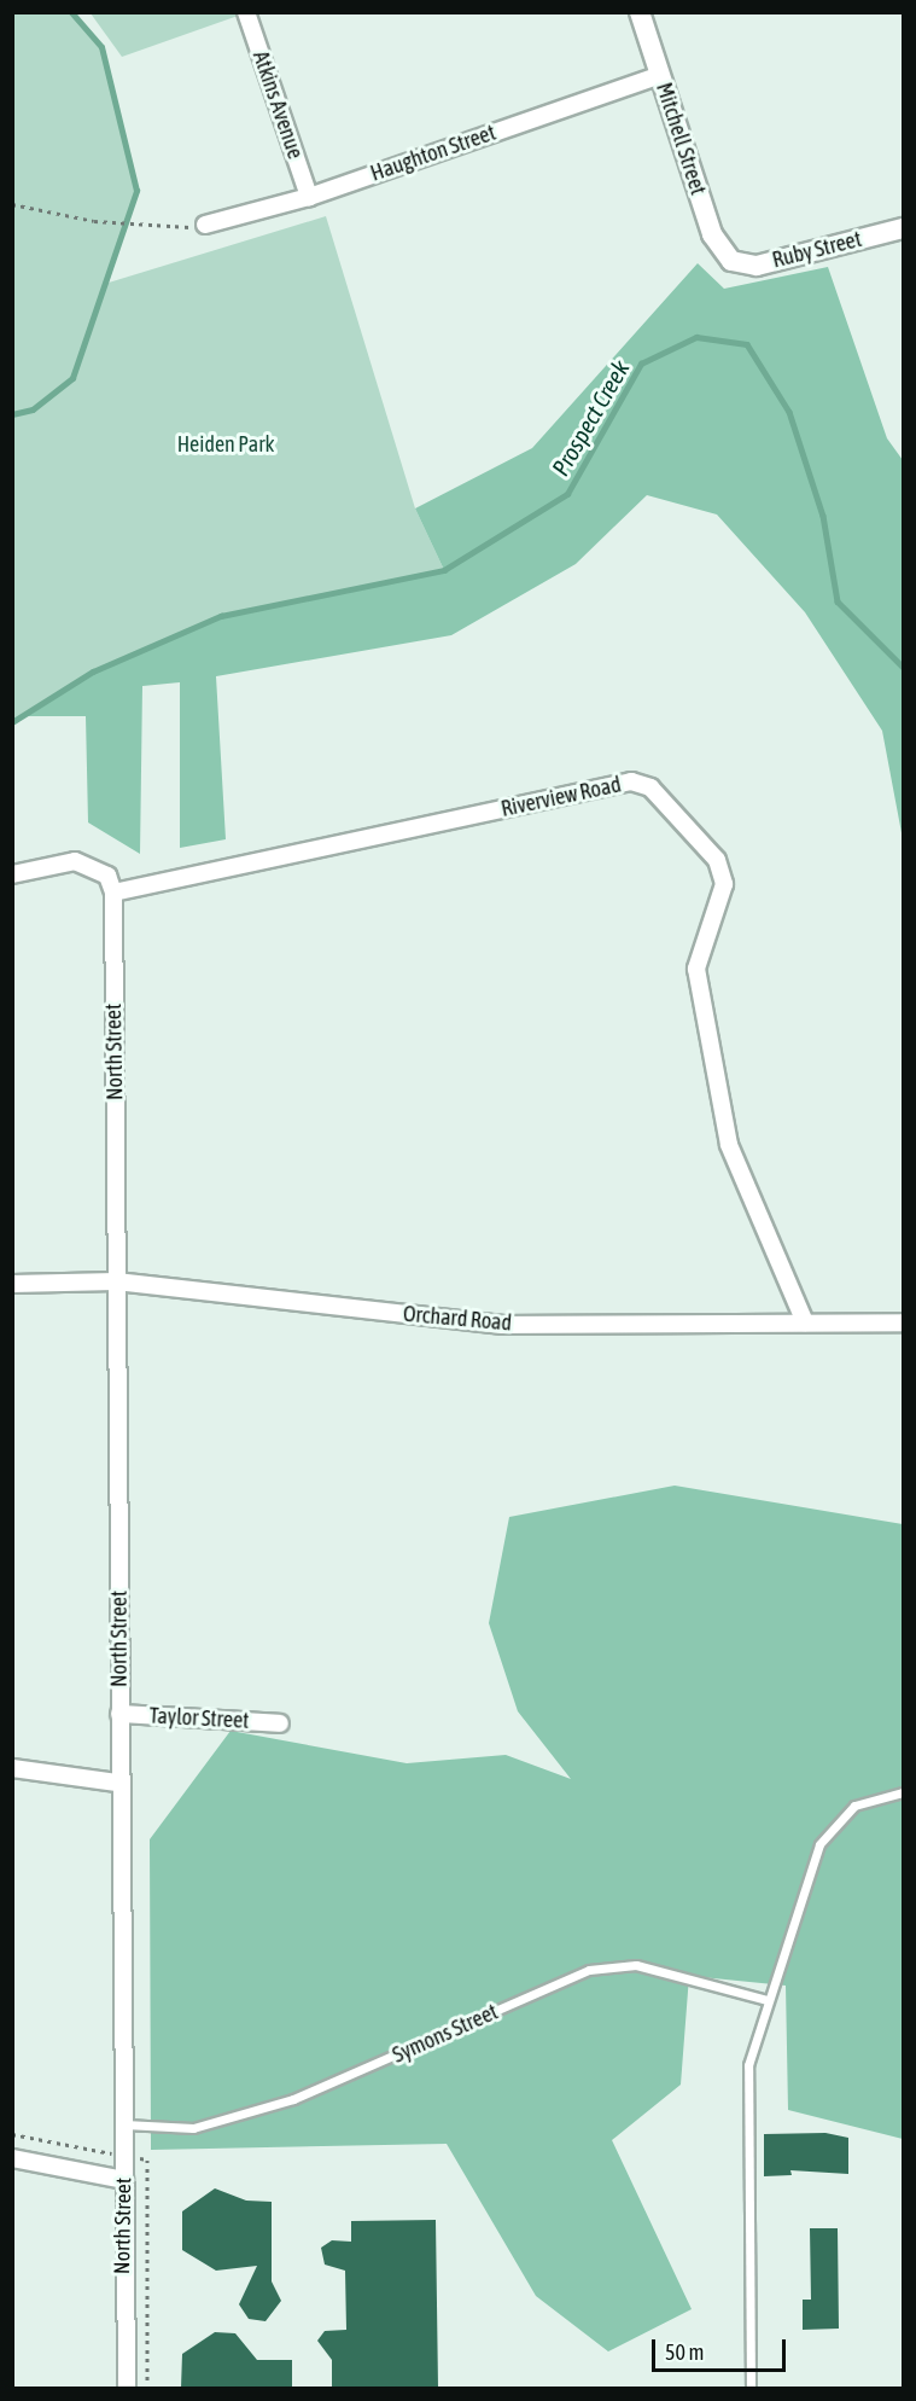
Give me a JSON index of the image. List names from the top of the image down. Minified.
{"streets":{"street":["Atkins Avenue","Mitchell Street","Haughton Street","Ruby Street","Riverview Road","North Street","Orchard Road","Taylor Street"],"lane":["Symons Street"]},"crossings":[["Atkins Avenue","Haughton Street"],["Mitchell Street","Haughton Street"],["Mitchell Street","Ruby Street"],["Riverview Road","North Street"],["Riverview Road","Orchard Road"],["North Street","Orchard Road"],["North Street","Taylor Street"],["North Street","Symons Street"]],"water":["Prospect Creek"],"parks":["Heiden Park"],"scale_bar":"50 m"}
